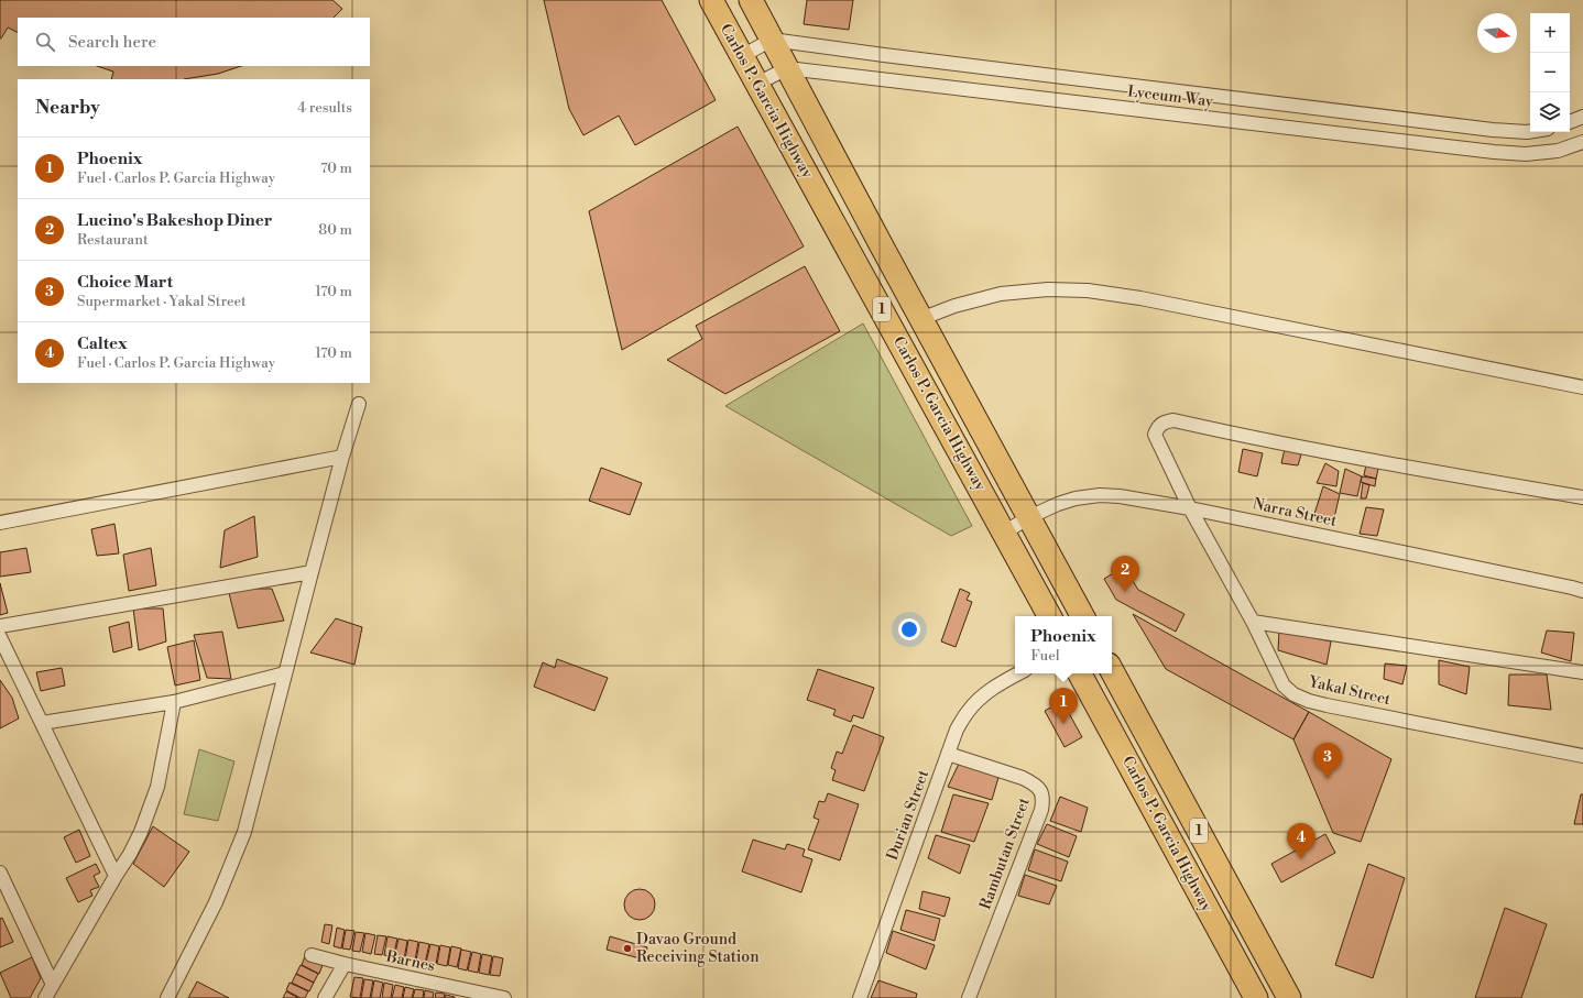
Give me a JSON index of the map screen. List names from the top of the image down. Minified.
{"streets":{"highway":["Carlos P. Garcia Highway","1"],"street":["Lyceum Way","Narra Street","Yakal Street","Durian Street","Rambutan Street","Barnes"]},"crossings":[["Lyceum Way","Carlos P. Garcia Highway"],["Carlos P. Garcia Highway","Narra Street"],["Narra Street","Yakal Street"],["Durian Street","Rambutan Street"]],"places":["Davao Ground Receiving Station"],"north":"right","page":{"map_buttons":["+","−"],"search":"Search here","heading":["Nearby","4 results"],"list":[{"mark":"1","name":"Phoenix","note":"Fuel · Carlos P. Garcia Highway","value":"70 m"},{"mark":"2","name":"Lucino's Bakeshop Diner","note":"Restaurant","value":"80 m"},{"mark":"3","name":"Choice Mart","note":"Supermarket · Yakal Street","value":"170 m"},{"mark":"4","name":"Caltex","note":"Fuel · Carlos P. Garcia Highway","value":"170 m"}],"pins":["2","1","3","4"],"popup":["Phoenix","Fuel"]}}
